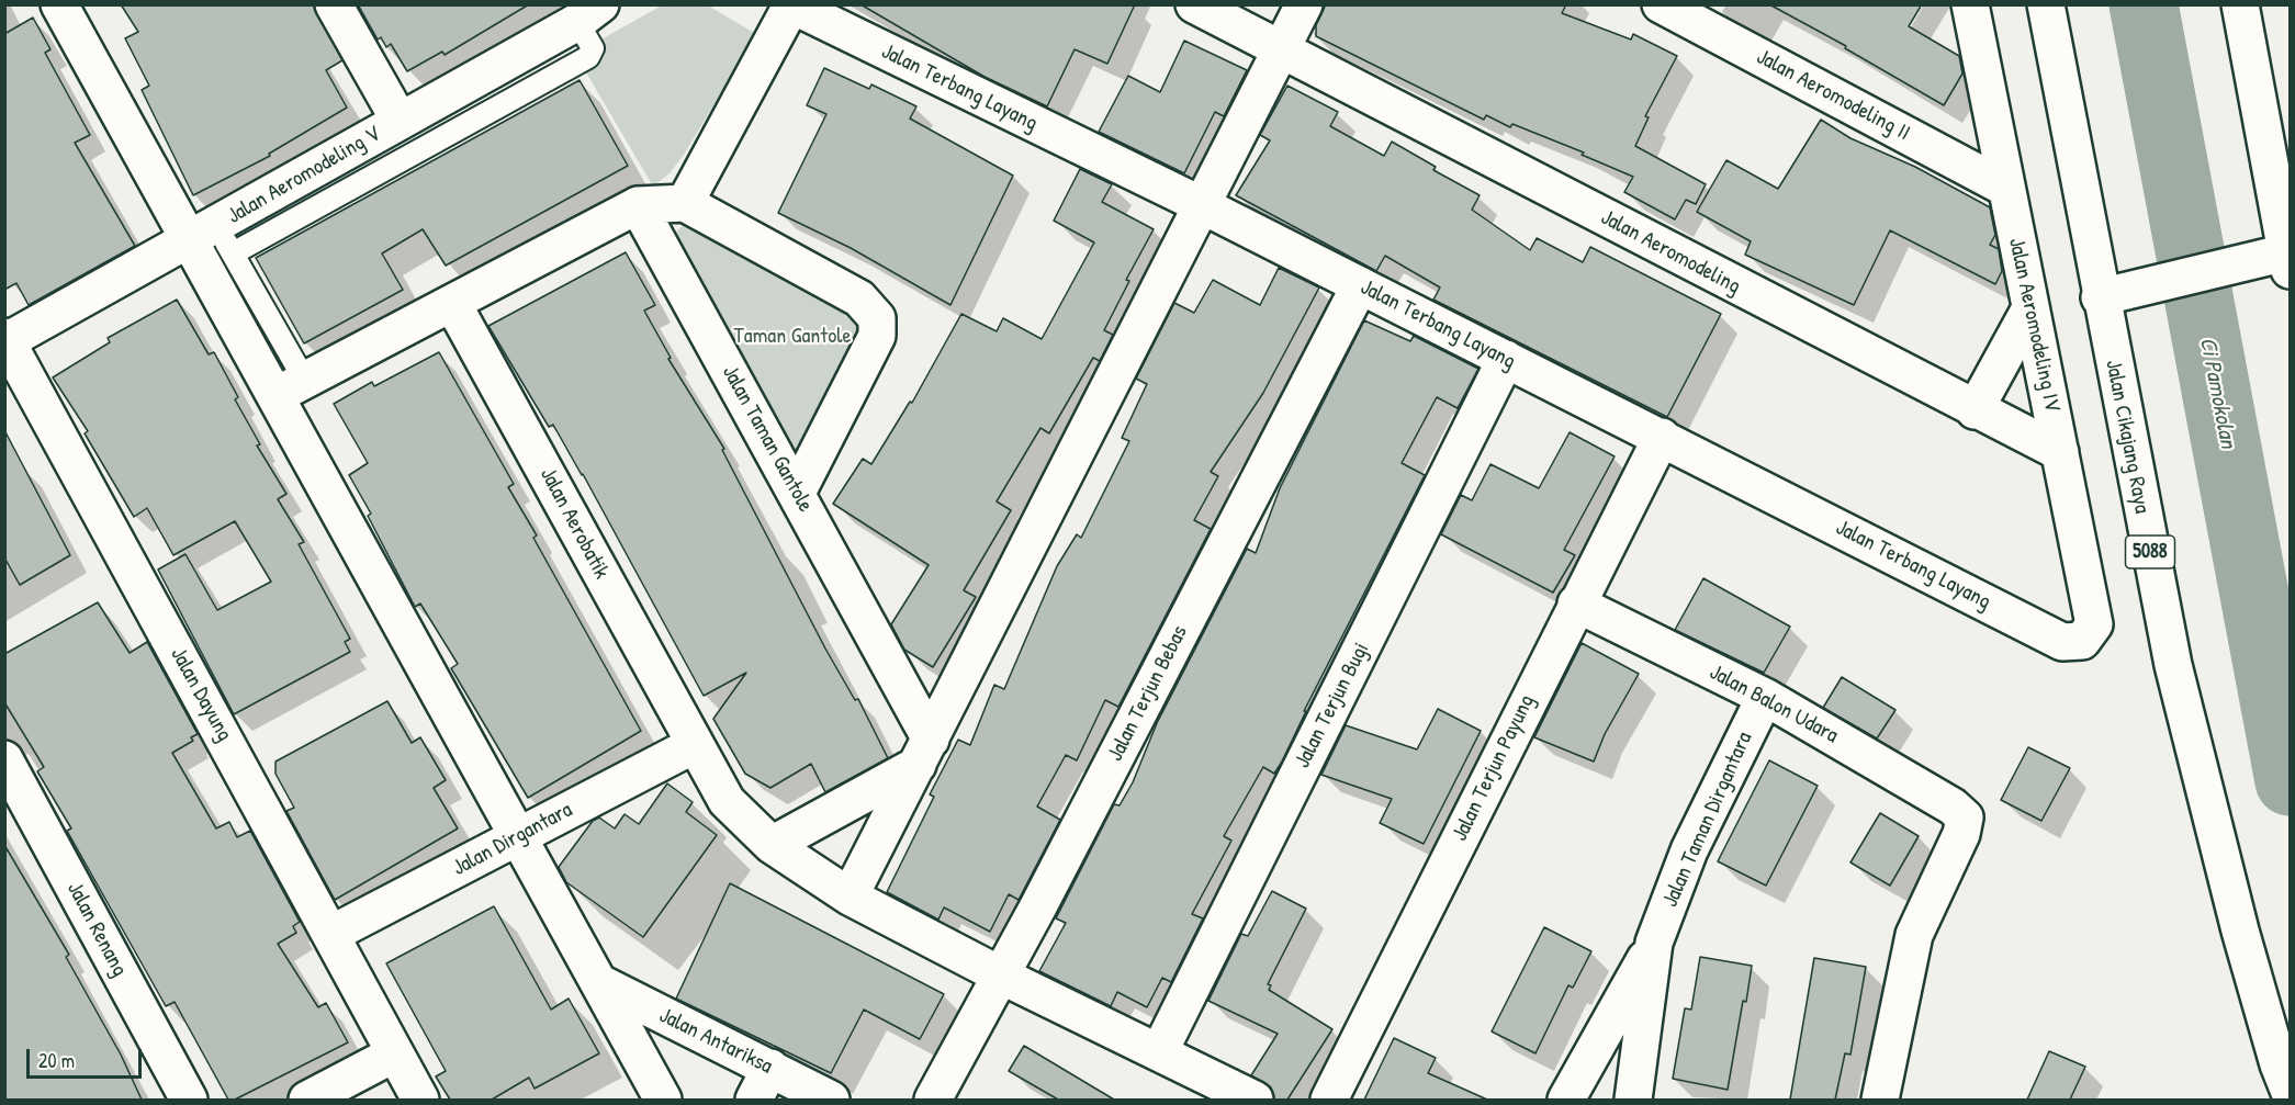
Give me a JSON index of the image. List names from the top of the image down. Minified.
{"streets":{"street":["Jalan Terbang Layang","Jalan Aeromodeling II","Jalan Aeromodeling V","Jalan Aeromodeling","Jalan Aeromodeling IV","Jalan Cikajang Raya","Jalan Taman Gantole","Jalan Aerobatik","5088","Jalan Terjun Bebas","Jalan Dayung","Jalan Balon Udara","Jalan Terjun Bugi","Jalan Terjun Payung","Jalan Taman Dirgantara","Jalan Dirgantara","Jalan Renang","Jalan Antariksa"]},"crossings":[["Jalan Terbang Layang","Jalan Aeromodeling IV"],["Jalan Terbang Layang","Jalan Terjun Bebas"],["Jalan Terbang Layang","Jalan Terjun Bugi"],["Jalan Terbang Layang","Jalan Terjun Payung"],["Jalan Aeromodeling II","Jalan Aeromodeling IV"],["Jalan Aeromodeling V","Jalan Dayung"],["Jalan Aeromodeling","Jalan Aeromodeling IV"],["Jalan Aerobatik","Jalan Terjun Bebas"],["Jalan Aerobatik","Jalan Terjun Bugi"],["Jalan Aerobatik","Jalan Dirgantara"],["Jalan Dayung","Jalan Dirgantara"],["Jalan Balon Udara","Jalan Terjun Payung"],["Jalan Balon Udara","Jalan Taman Dirgantara"]],"water":["Ci Pamokolan"],"parks":["Taman Gantole"],"scale_bar":"20 m"}
